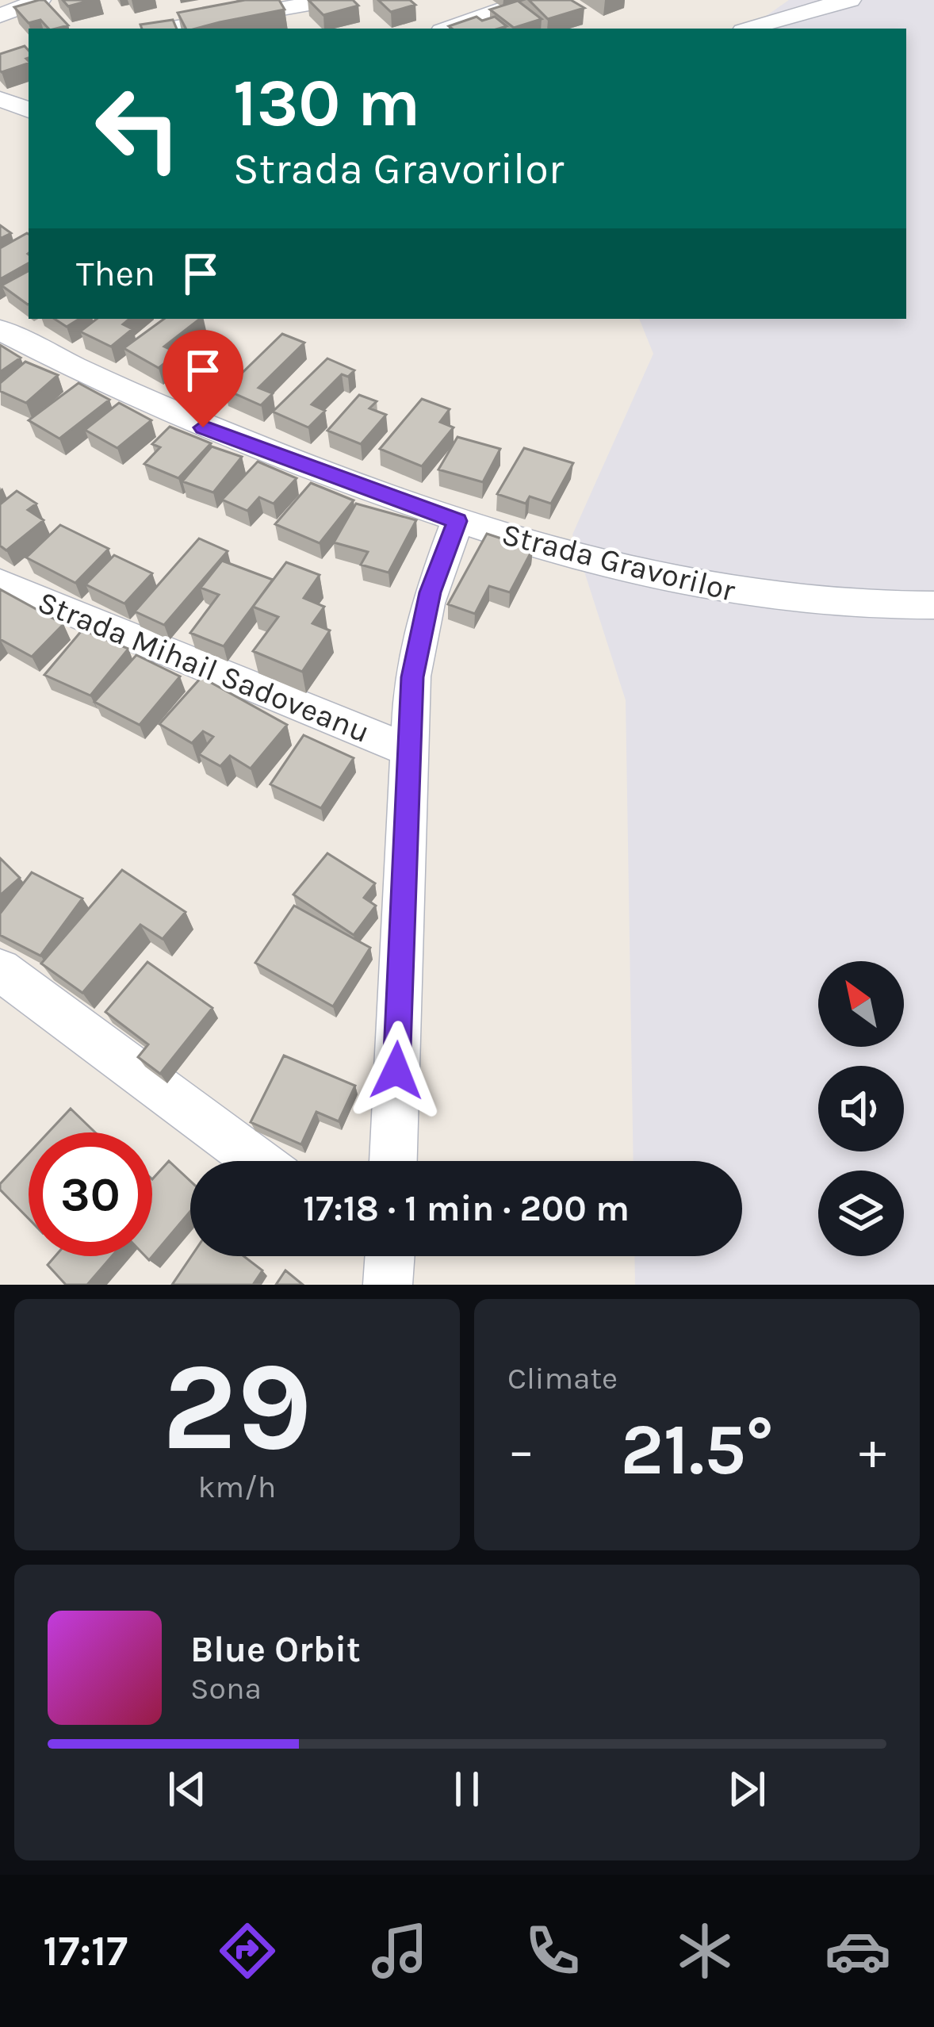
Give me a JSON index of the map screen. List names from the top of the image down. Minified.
{"streets":{"street":["Strada Gravorilor","Strada Mihail Sadoveanu"]},"north":"top left","page":{"turn":["130 m","Strada Gravorilor"],"then":"Then","limit":"30","trip":"17:18 · 1 min · 200 m","tile":[["29","km/h"],"Climate"],"heat":["−","21.5°","+"],"song":["Blue Orbit","Sona"],"tabs":"17:17"}}
